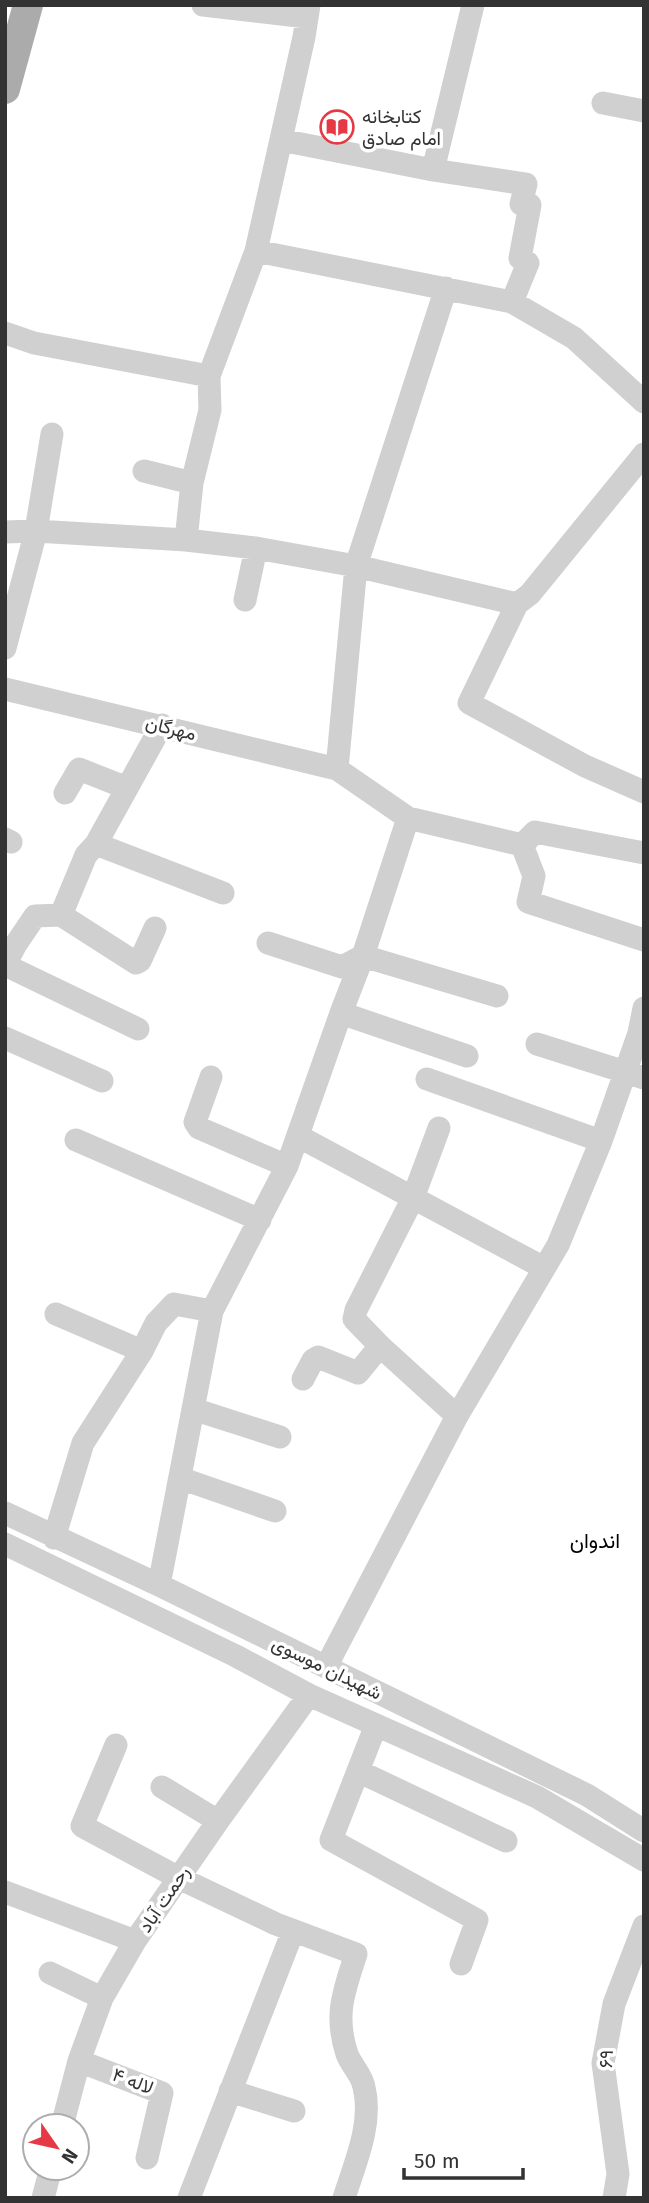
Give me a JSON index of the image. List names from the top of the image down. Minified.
{"streets":{"street":["مهرگان","شهیدان موسوی","رحمت آباد","۶۹","لاله ۴"]},"crossings":[["شهیدان موسوی","رحمت آباد"],["رحمت آباد","لاله ۴"]],"districts":["اندوان"],"places":{"library":["کتابخانه امام صادق"]},"scale_bar":"50 m","north":"bottom right"}
